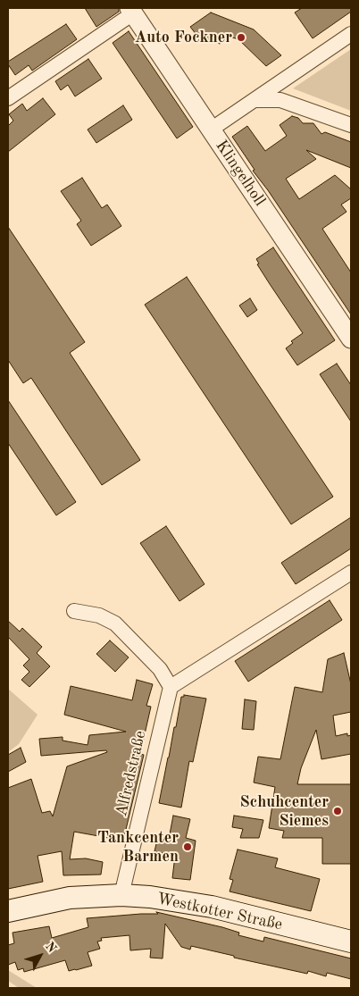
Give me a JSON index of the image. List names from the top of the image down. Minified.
{"streets":{"main road":["Westkotter Straße"],"street":["Klingelholl","Alfredstraße"]},"crossings":[["Alfredstraße","Westkotter Straße"]],"places":["Auto Fockner","Schuhcenter Siemes","Tankcenter Barmen"],"north":"top right"}
